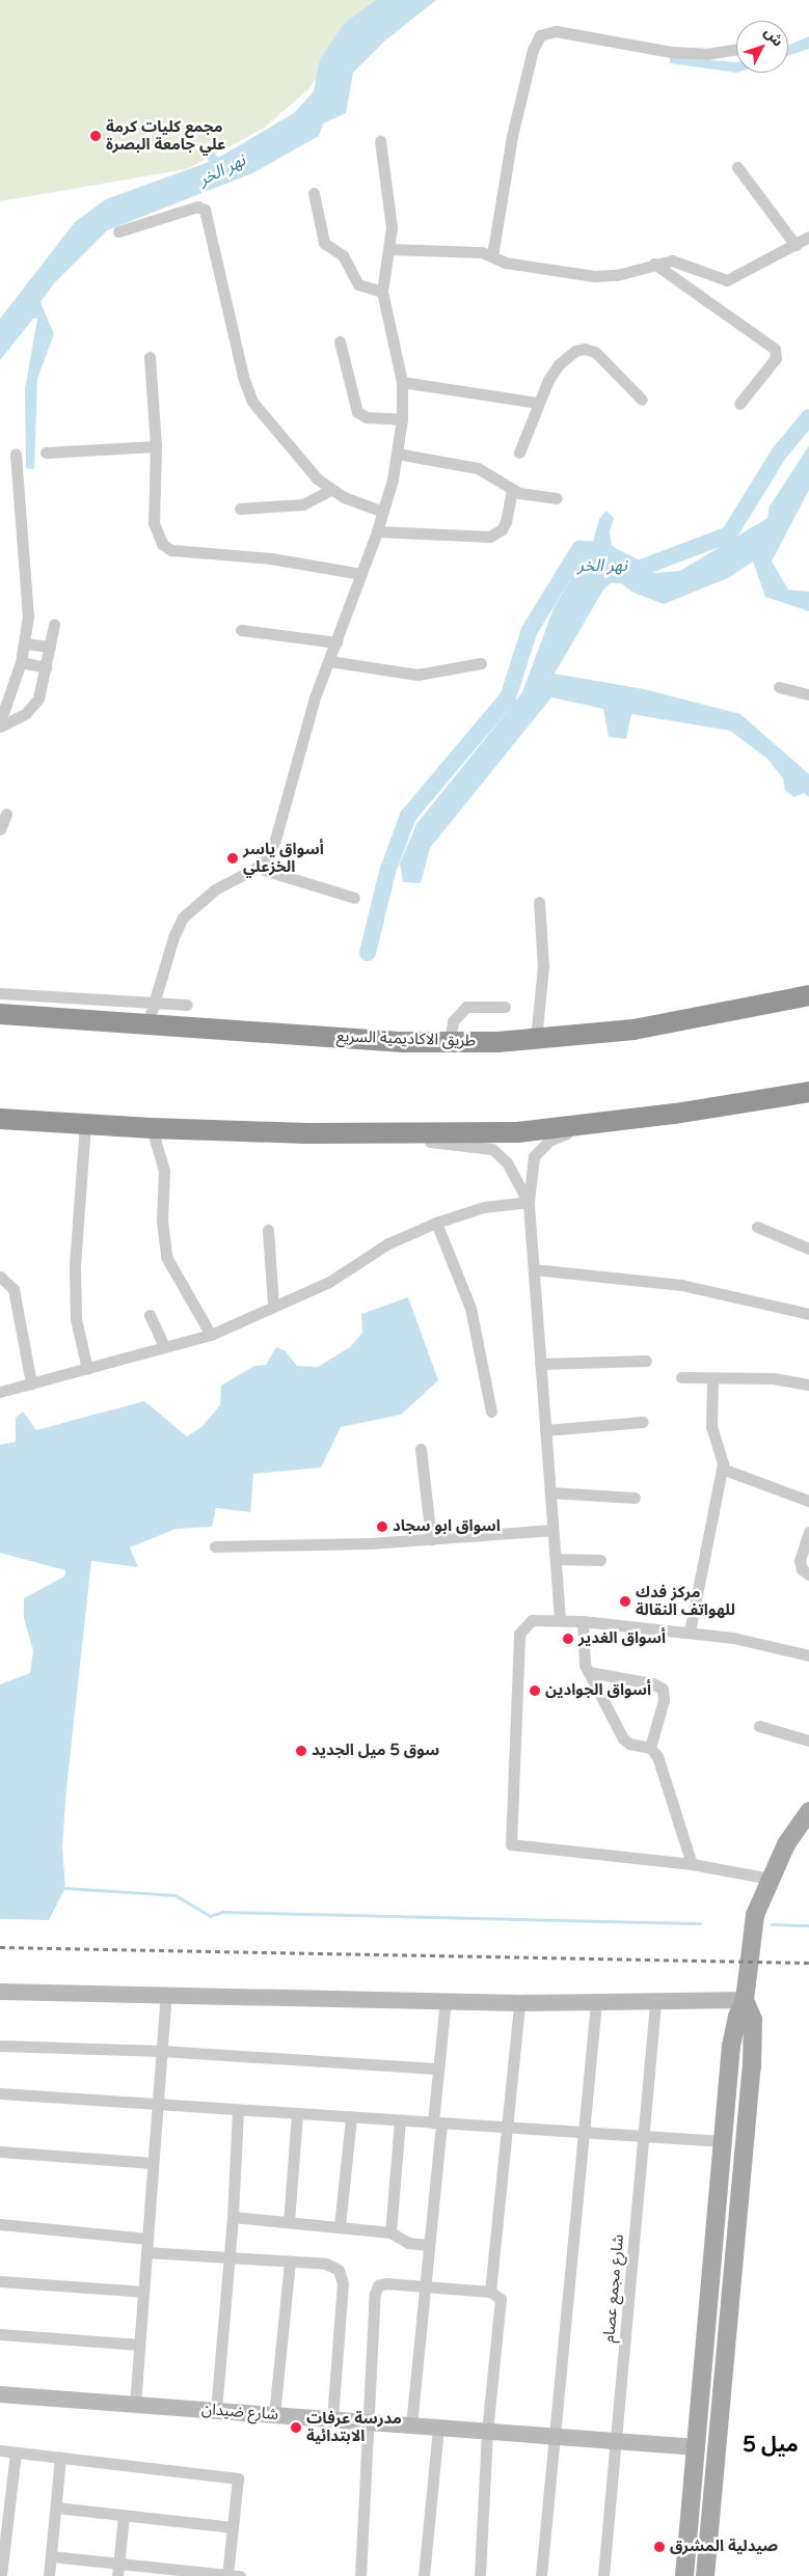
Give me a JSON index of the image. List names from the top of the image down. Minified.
{"streets":{"highway":["طريق الاكاديمية السريع"],"street":["شارع مجمع عصام","شارع ضيدان"]},"crossings":[["شارع مجمع عصام","شارع ضيدان"]],"districts":["5 ميل"],"water":["نهر الخر"],"places":["مجمع كليات كرمة علي جامعة البصرة","أسواق ياسر الخزعلي","اسواق ابو سجاد","مركز فدك للهواتف النقالة","أسواق الغدير","أسواق الجوادين","سوق 5 ميل الجديد","مدرسة عرفات الابتدائية","صيدلية المشرق"],"north":"top right"}
